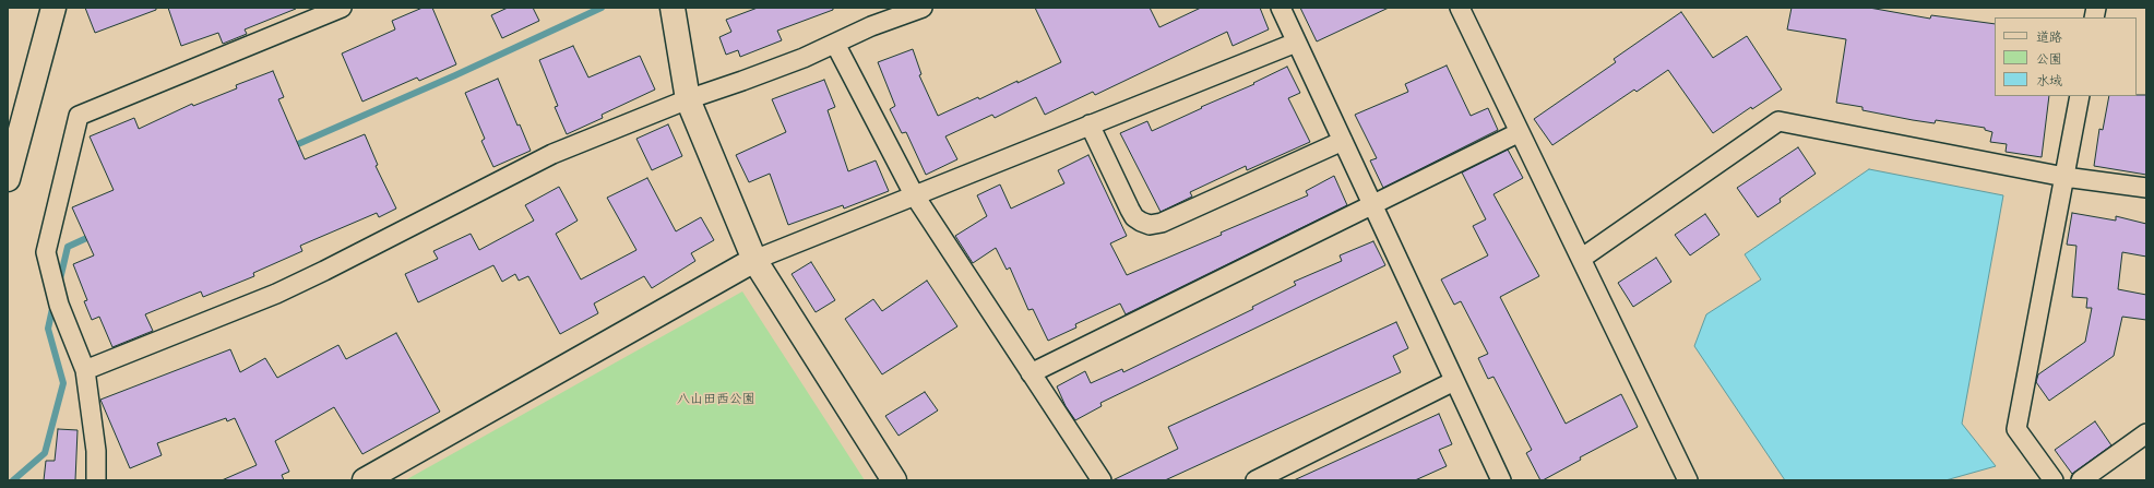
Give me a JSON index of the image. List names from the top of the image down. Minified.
{"parks":["八山田西公園"],"legend":["道路","公園","水域"]}
